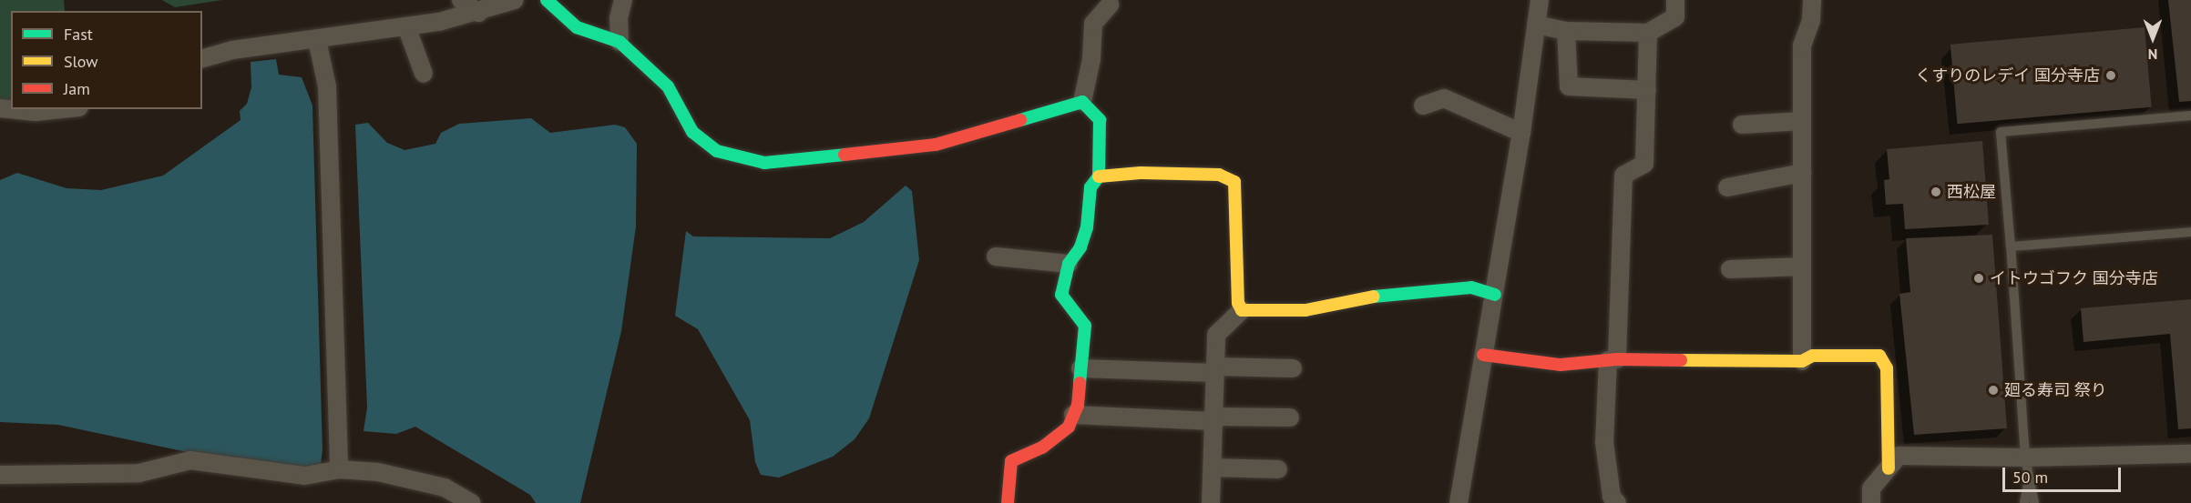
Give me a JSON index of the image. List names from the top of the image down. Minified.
{"places":["くすりのレデイ 国分寺店","西松屋","イトウゴフク 国分寺店","廻る寿司 祭り"],"legend":["Fast","Slow","Jam"],"scale_bar":"50 m","north":"bottom"}
